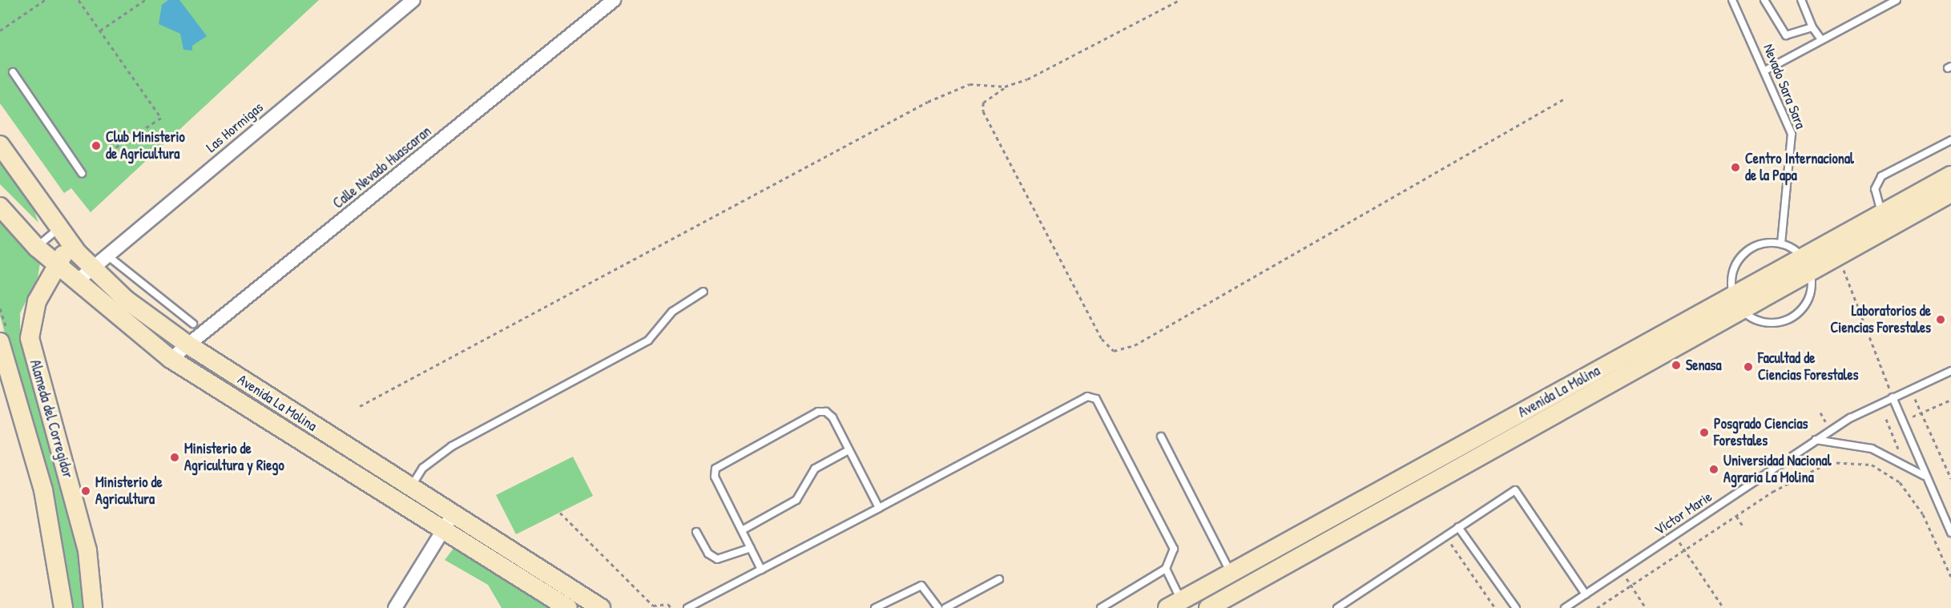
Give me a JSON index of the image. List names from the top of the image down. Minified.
{"streets":{"main road":["Avenida La Molina","Alameda del Corregidor"],"street":["Las Hormigas","Calle Nevado Huascaran"],"lane":["Nevado Sara Sara","Víctor Marie"]},"crossings":[["Las Hormigas","Avenida La Molina"],["Calle Nevado Huascaran","Avenida La Molina"],["Avenida La Molina","Alameda del Corregidor"]],"places":["Club Ministerio de Agricultura","Centro Internacional de la Papa","Laboratorios de Ciencias Forestales","Senasa","Facultad de Ciencias Forestales","Posgrado Ciencias Forestales","Ministerio de Agricultura y Riego","Universidad Nacional Agraria La Molina","Ministerio de Agricultura"]}
